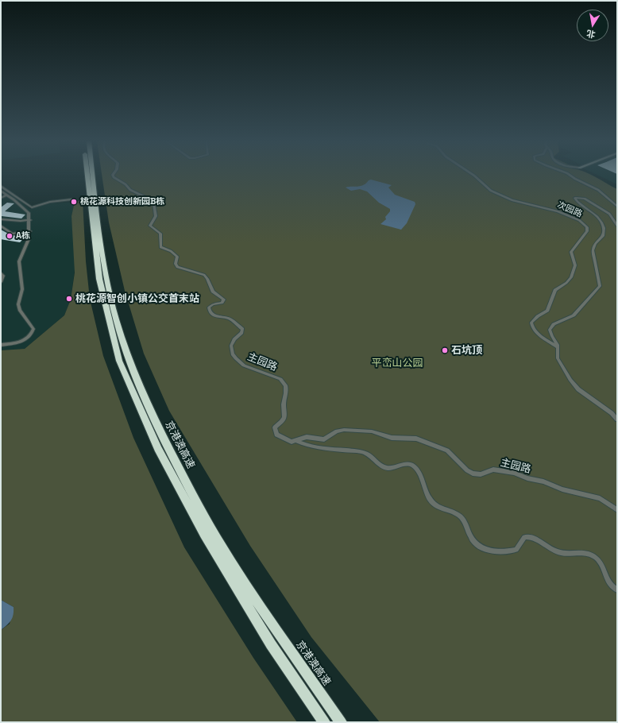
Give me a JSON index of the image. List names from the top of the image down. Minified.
{"streets":{"highway":["京港澳高速"],"street":["次园路","主园路"]},"parks":["平峦山公园"],"places":["桃花源科技创新园B栋","A栋","桃花源智创小镇公交首末站","石坑顶"],"north":"bottom"}
